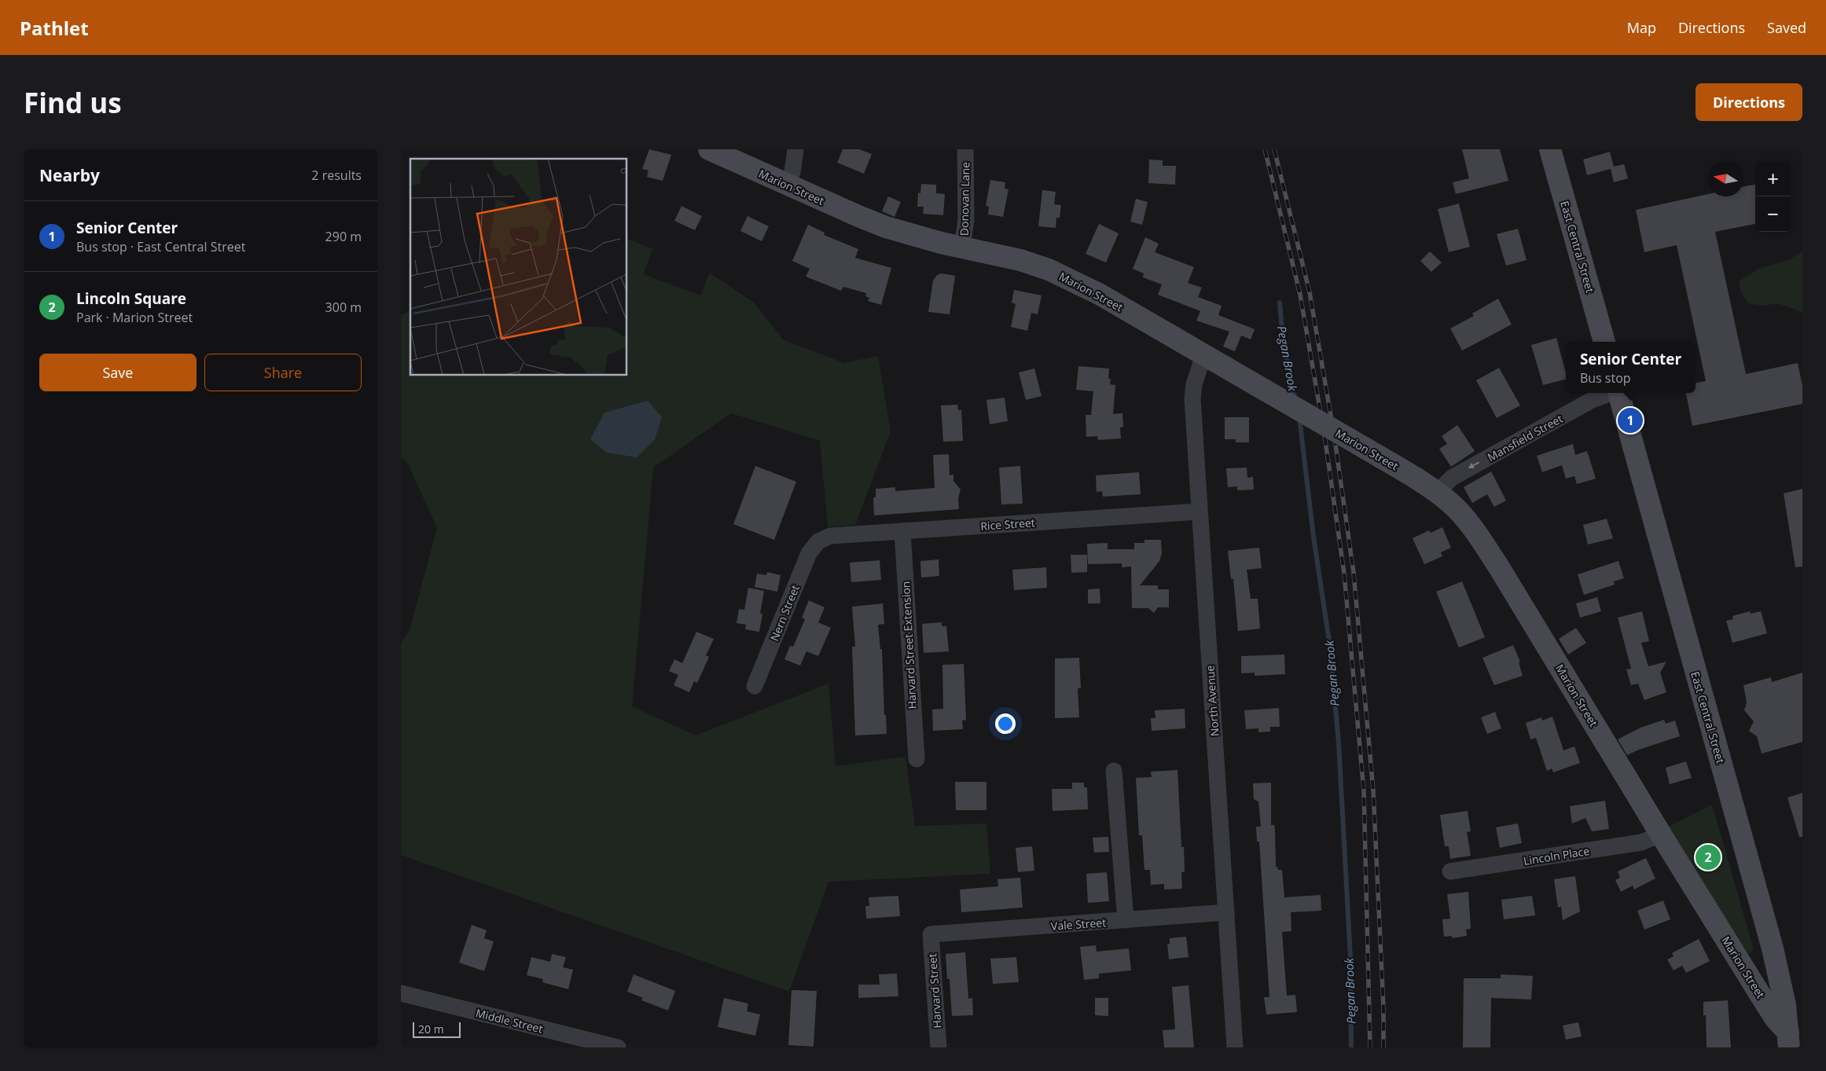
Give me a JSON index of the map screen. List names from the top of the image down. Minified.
{"streets":{"street":["Marion Street","Donovan Lane","East Central Street","Mansfield Street","Rice Street","Nern Street","Harvard Street Extension","North Avenue","Lincoln Place","Vale Street","Harvard Street","Middle Street"]},"crossings":[["Marion Street","Donovan Lane"],["Marion Street","East Central Street"],["Marion Street","Mansfield Street"],["Marion Street","North Avenue"],["Marion Street","Lincoln Place"],["Rice Street","Nern Street"],["Rice Street","Harvard Street Extension"],["Rice Street","North Avenue"],["North Avenue","Vale Street"],["Vale Street","Harvard Street"]],"one_way":["Mansfield Street"],"water":["Pegan Brook"],"scale_bar":"20 m","north":"left","page":{"header":"Pathlet","nav":["Map","Directions","Saved"],"buttons":["Directions",["Save","Share"]],"title":"Find us","heading":["Nearby","2 results"],"map_buttons":["+","−"],"list":[{"mark":"1","name":"Senior Center","note":"Bus stop · East Central Street","value":"290 m"},{"mark":"2","name":"Lincoln Square","note":"Park · Marion Street","value":"300 m"}],"popup":["Senior Center","Bus stop"],"pins":["1","2"],"scale":"20 m"}}
